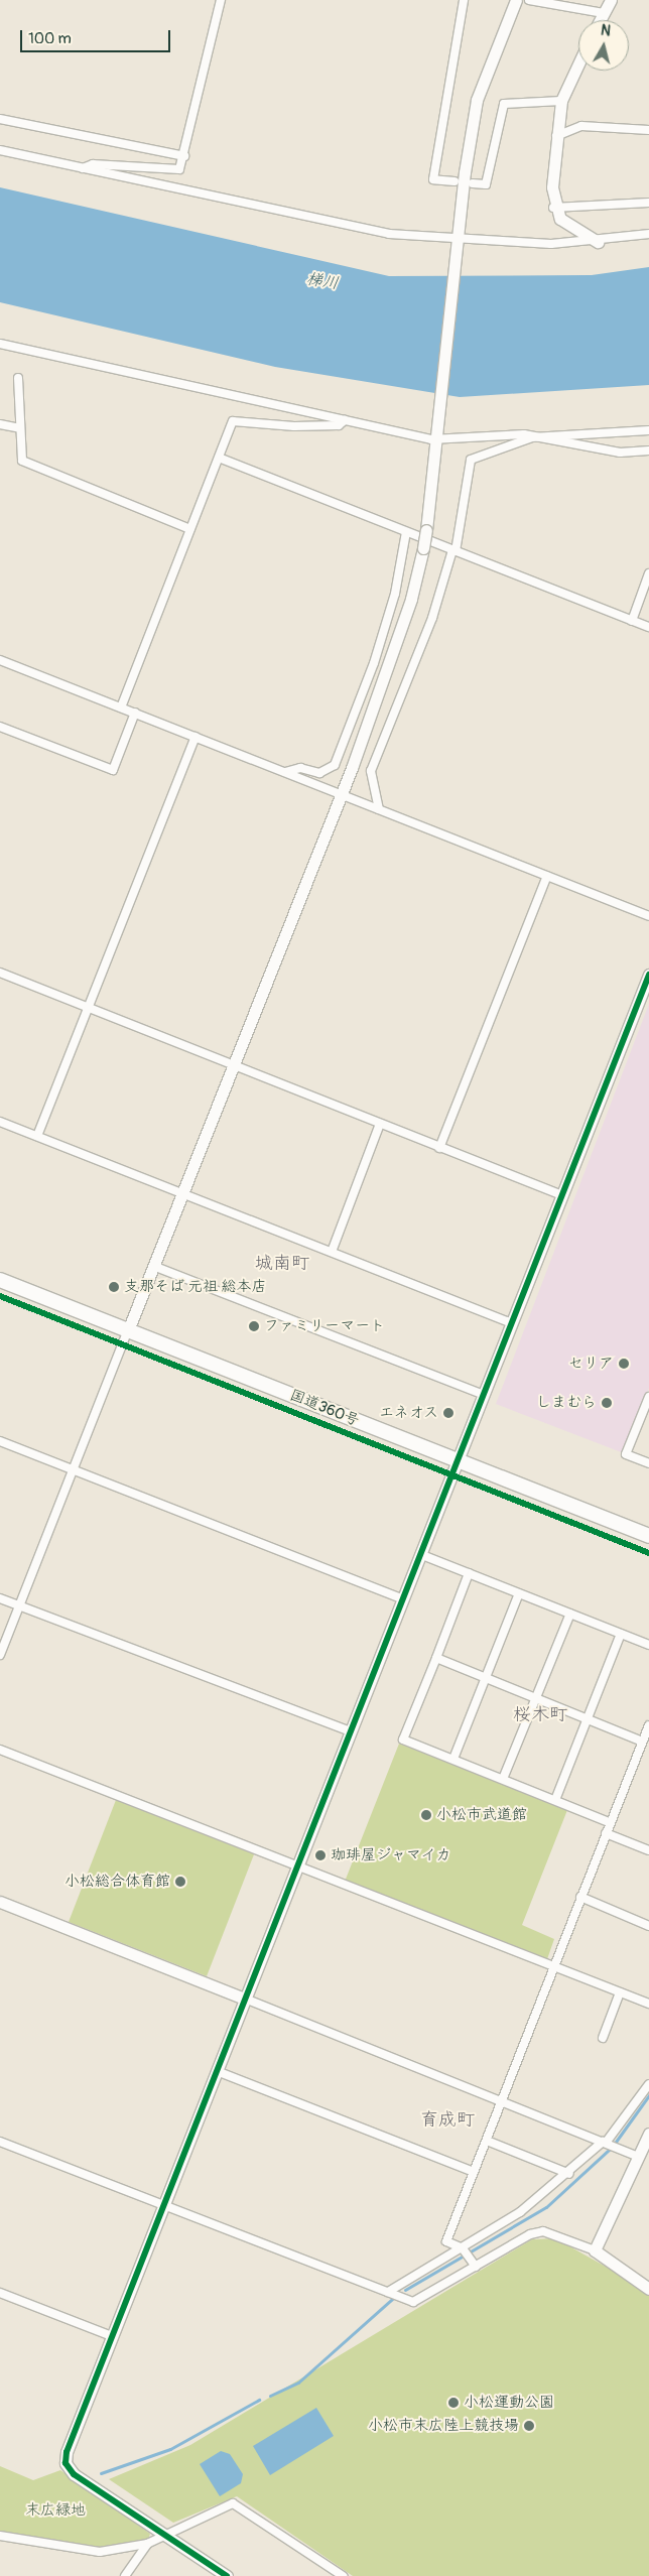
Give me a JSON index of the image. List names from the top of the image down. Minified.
{"streets":{"highway":["国道360号"]},"districts":["城南町","桜木町","育成町"],"water":["梯川"],"parks":["末広緑地"],"places":["支那そば 元祖 総本店","ファミリーマート","セリア","しまむら","エネオス","小松市武道館","珈琲屋ジャマイカ","小松総合体育館","小松運動公園","小松市末広陸上競技場"],"scale_bar":"100 m","north":"top"}
